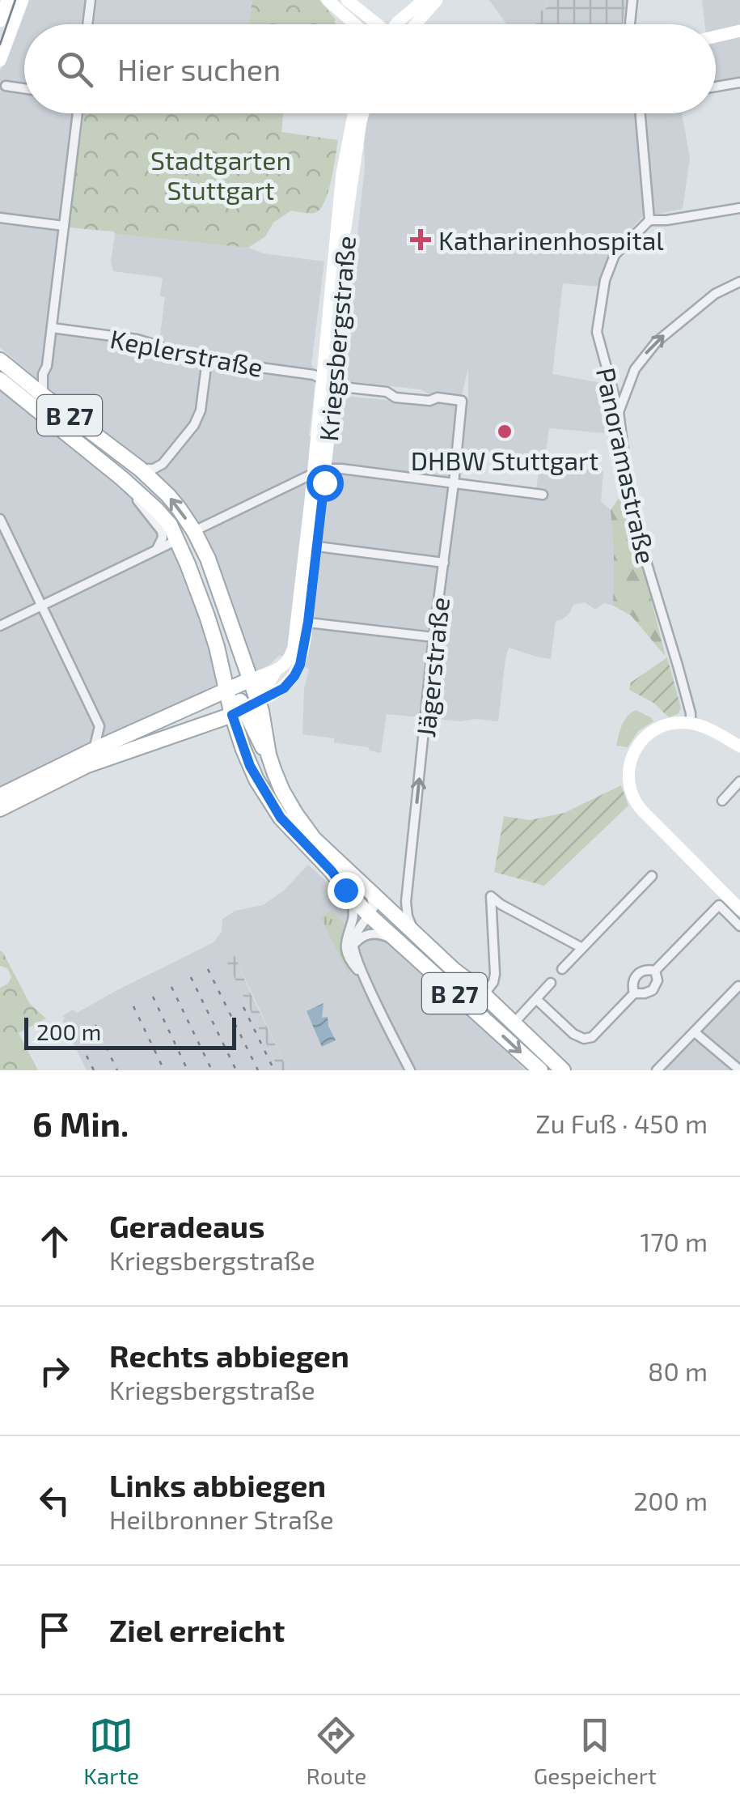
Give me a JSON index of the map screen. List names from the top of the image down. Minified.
{"streets":{"main road":["Kriegsbergstraße","B 27"],"street":["Keplerstraße","Panoramastraße","Jägerstraße"]},"crossings":[["Kriegsbergstraße","Keplerstraße"],["Kriegsbergstraße","B 27"],["Keplerstraße","Jägerstraße"],["B 27","Jägerstraße"]],"one_way":["Jägerstraße"],"parks":["Stadtgarten Stuttgart"],"places":{"health":["Katharinenhospital"],"other":["DHBW Stuttgart"]},"scale_bar":"200 m","page":{"search":"Hier suchen","scale":"200 m","heading":["6 Min.","Zu Fuß · 450 m"],"list":[["Geradeaus","Kriegsbergstraße","170 m"],["Rechts abbiegen","Kriegsbergstraße","80 m"],["Links abbiegen","Heilbronner Straße","200 m"],"Ziel erreicht"],"nav":["Karte","Route","Gespeichert"]}}
